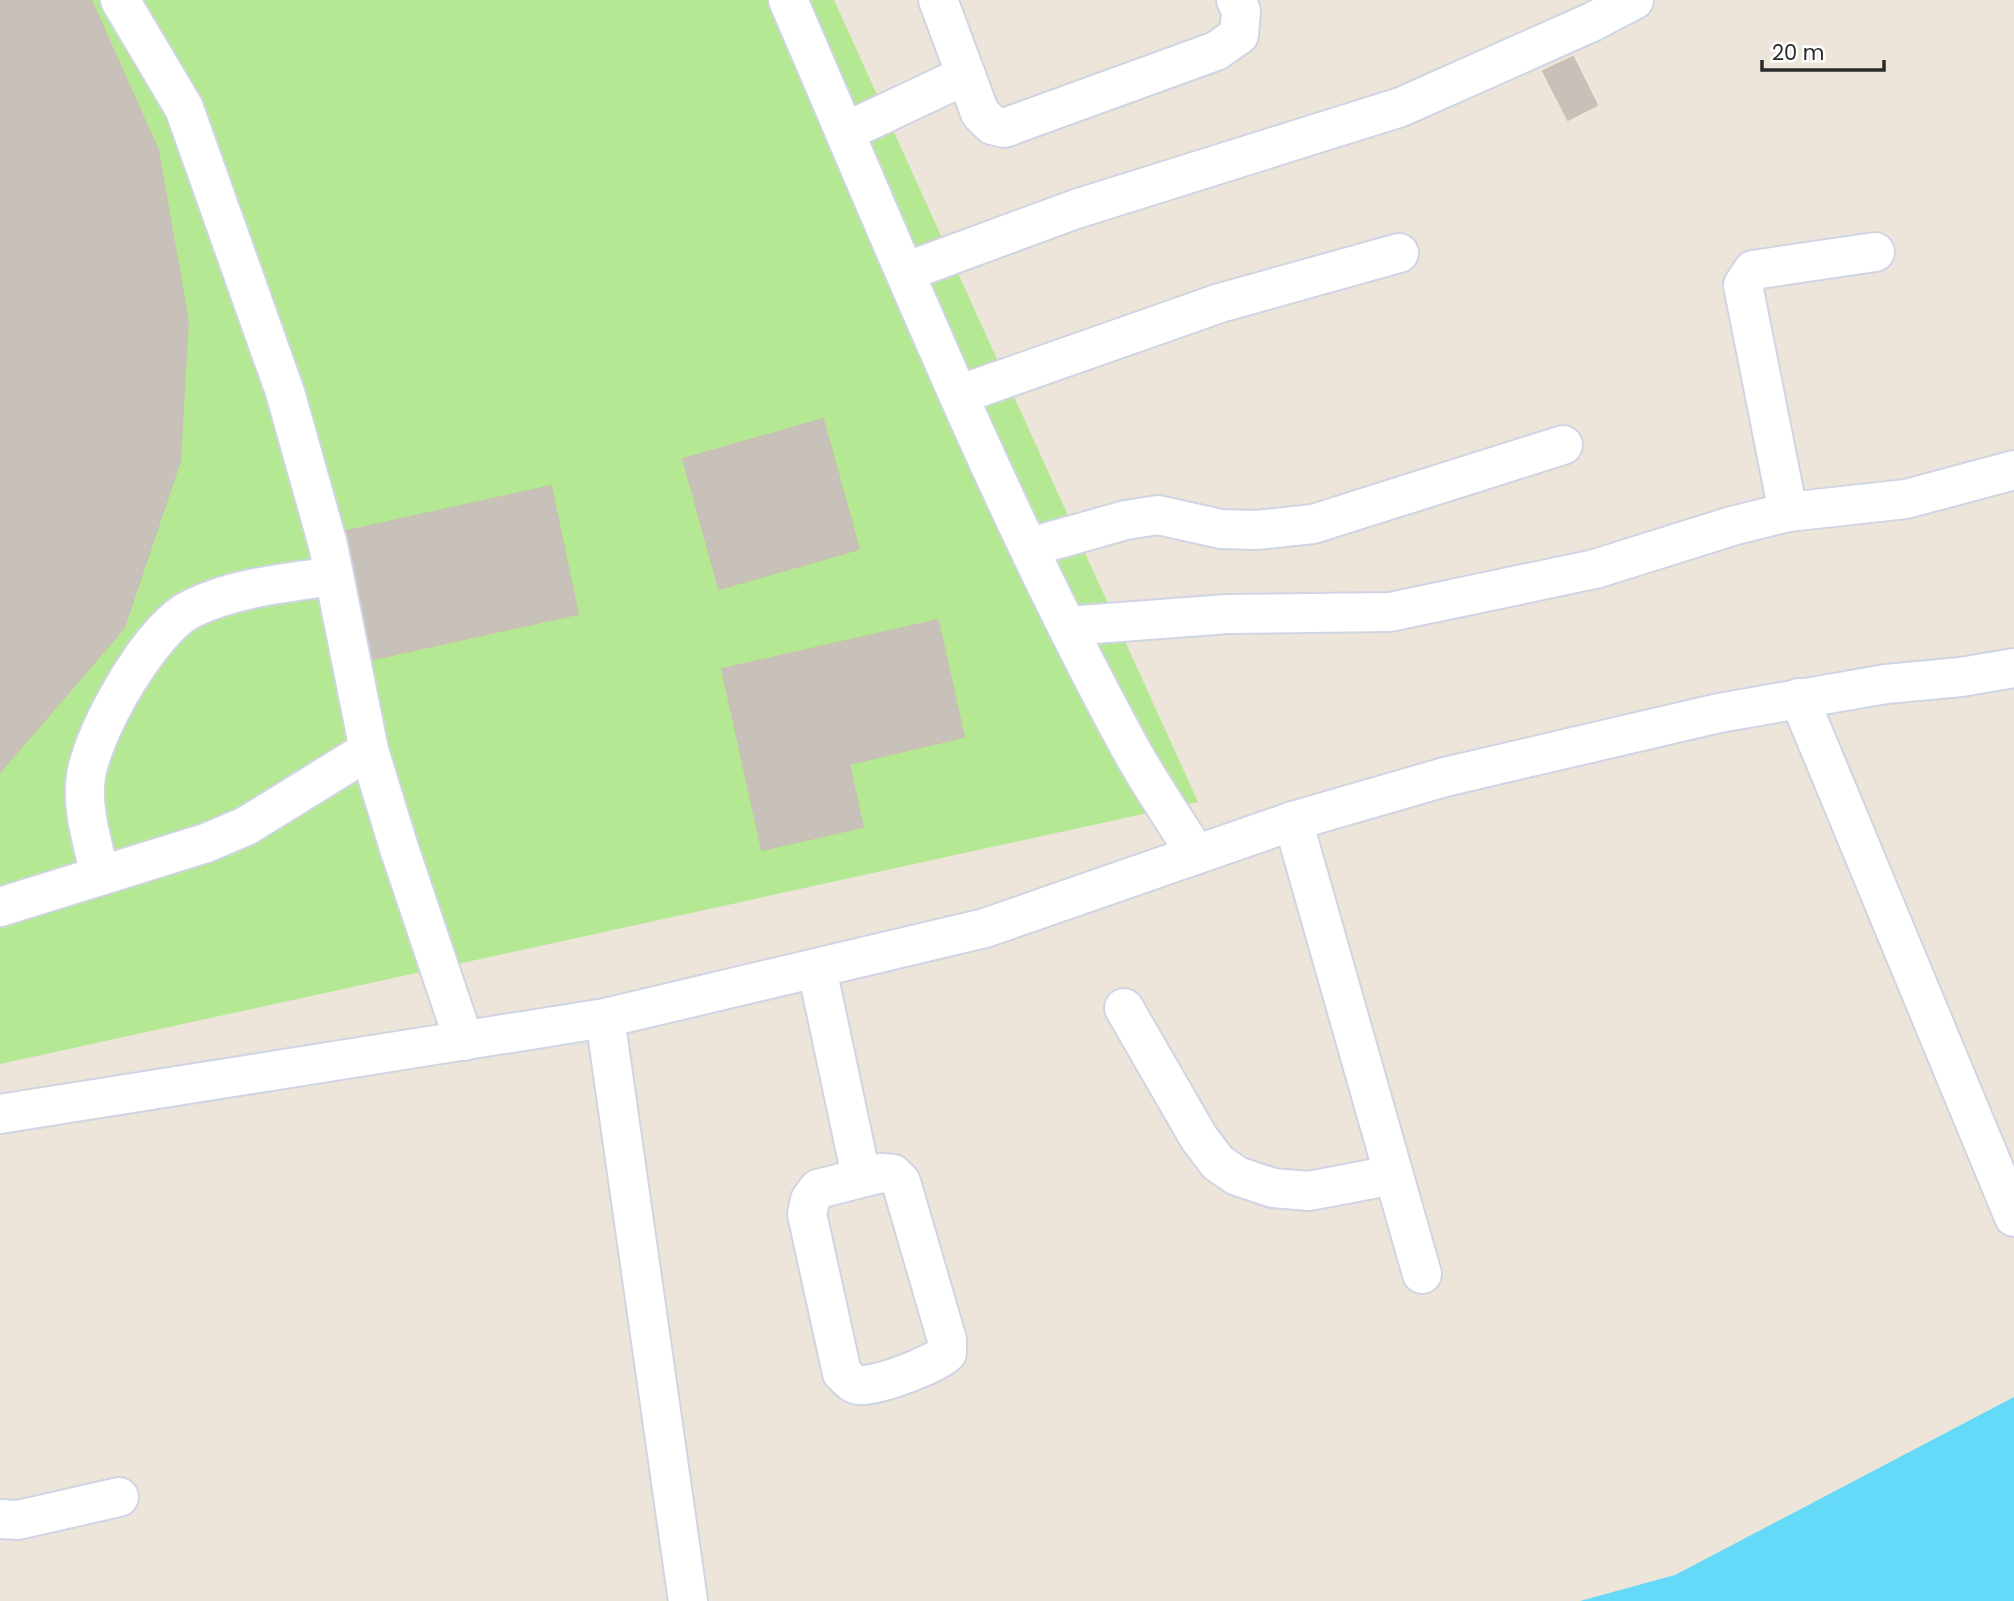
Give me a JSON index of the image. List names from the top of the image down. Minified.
{"scale_bar":"20 m"}
